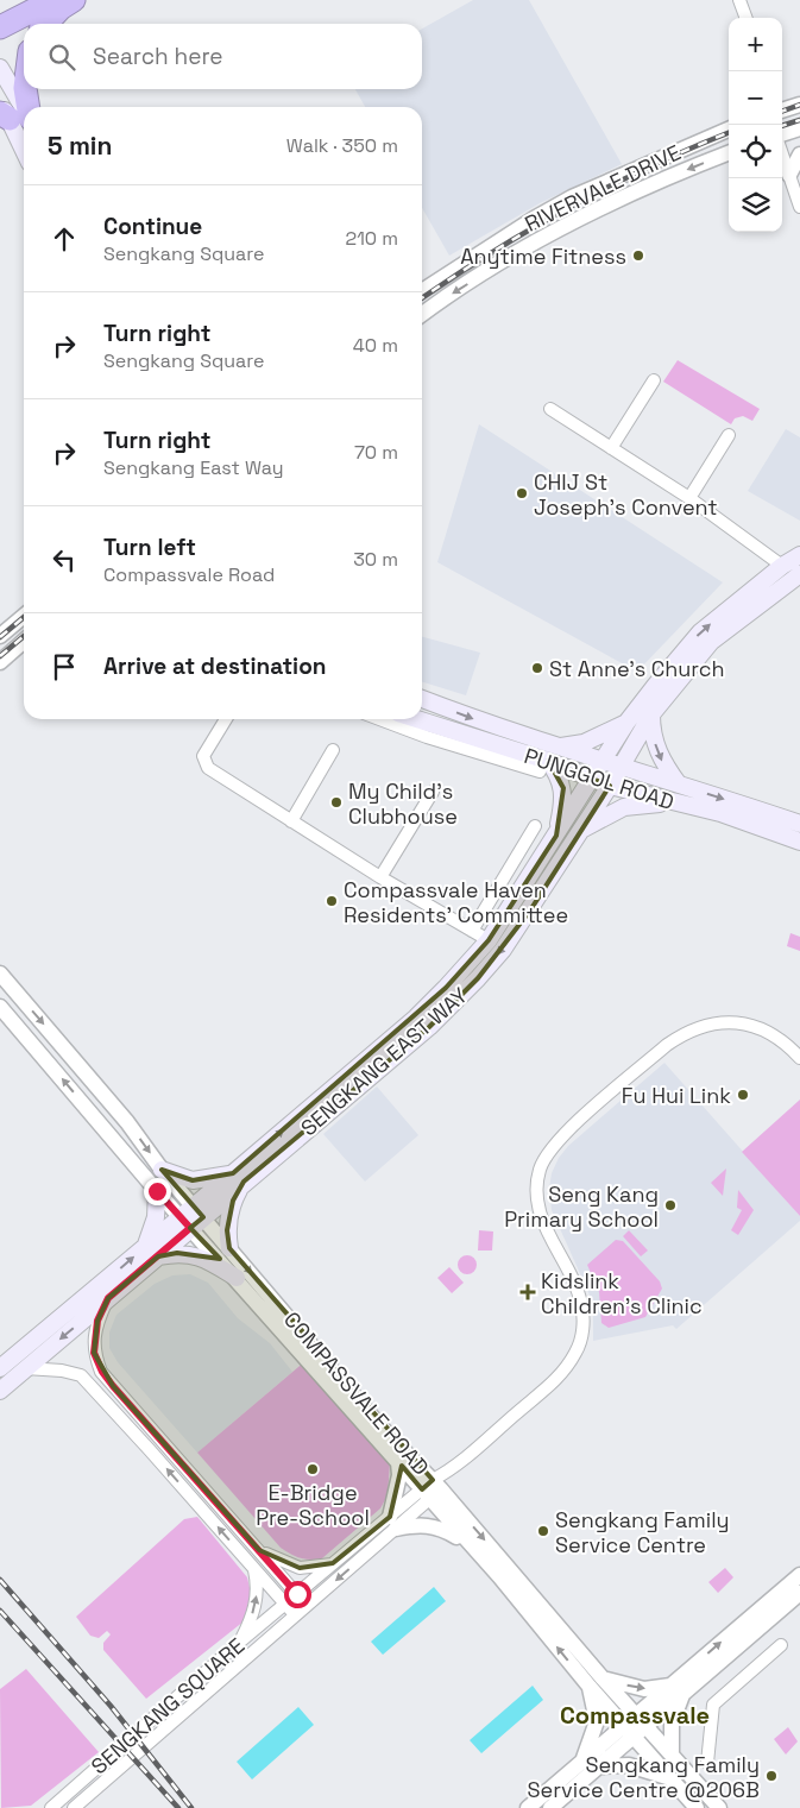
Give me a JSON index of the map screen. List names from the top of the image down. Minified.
{"streets":{"main road":["PUNGGOL ROAD","SENGKANG EAST WAY"],"street":["RIVERVALE DRIVE","COMPASSVALE ROAD","SENGKANG SQUARE"]},"crossings":[["PUNGGOL ROAD","SENGKANG EAST WAY"],["SENGKANG EAST WAY","COMPASSVALE ROAD"],["COMPASSVALE ROAD","SENGKANG SQUARE"]],"districts":["Compassvale"],"places":{"other":["Anytime Fitness","CHIJ St Joseph's Convent","St Anne's Church","My Child's Clubhouse","Compassvale Haven Residents' Committee","Fu Hui Link","Seng Kang Primary School","E-Bridge Pre-School","Sengkang Family Service Centre","Sengkang Family Service Centre @206B"],"health":["Kidslink Children's Clinic"]},"page":{"map_buttons":["+","−"],"search":"Search here","heading":["5 min","Walk · 350 m"],"list":[["Continue","Sengkang Square","210 m"],["Turn right","Sengkang Square","40 m"],["Turn right","Sengkang East Way","70 m"],["Turn left","Compassvale Road","30 m"],"Arrive at destination"]}}
